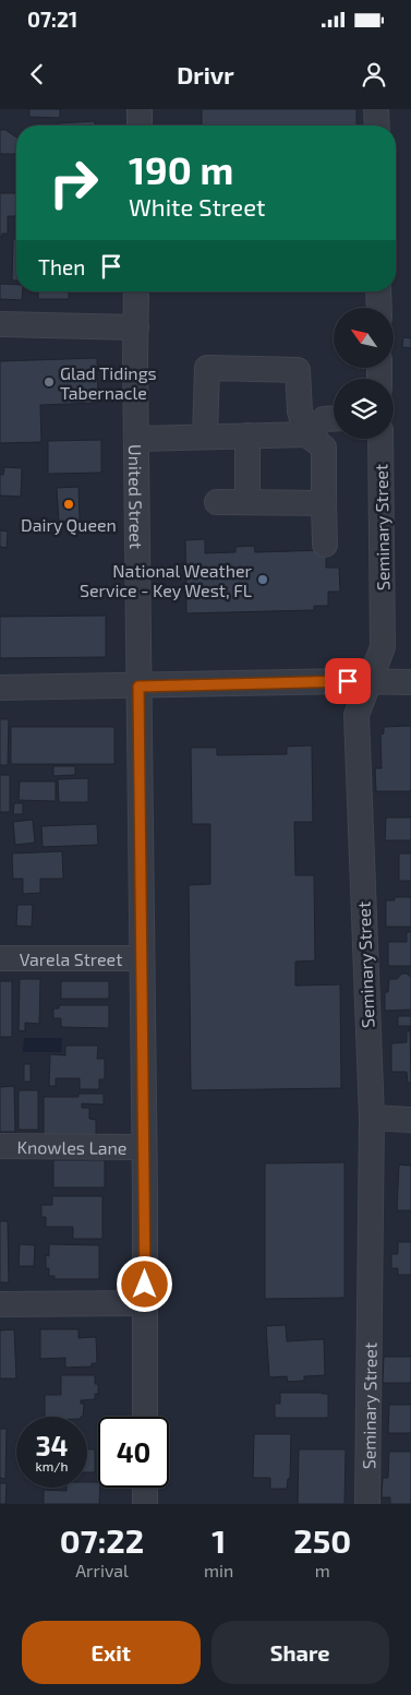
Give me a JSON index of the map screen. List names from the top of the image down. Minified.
{"streets":{"street":["United Street","Seminary Street","Varela Street","Knowles Lane"]},"crossings":[["United Street","Varela Street"],["United Street","Knowles Lane"]],"places":["Glad Tidings Tabernacle","Dairy Queen","National Weather Service - Key West, FL"],"north":"top left","page":{"status":"07:21","header":"Drivr","turn":["190 m","White Street"],"then":"Then","speed":"34 km/h","limit":"40","eta":["07:22","Arrival","1","min","250","m"],"buttons":["Exit","Share"]}}
